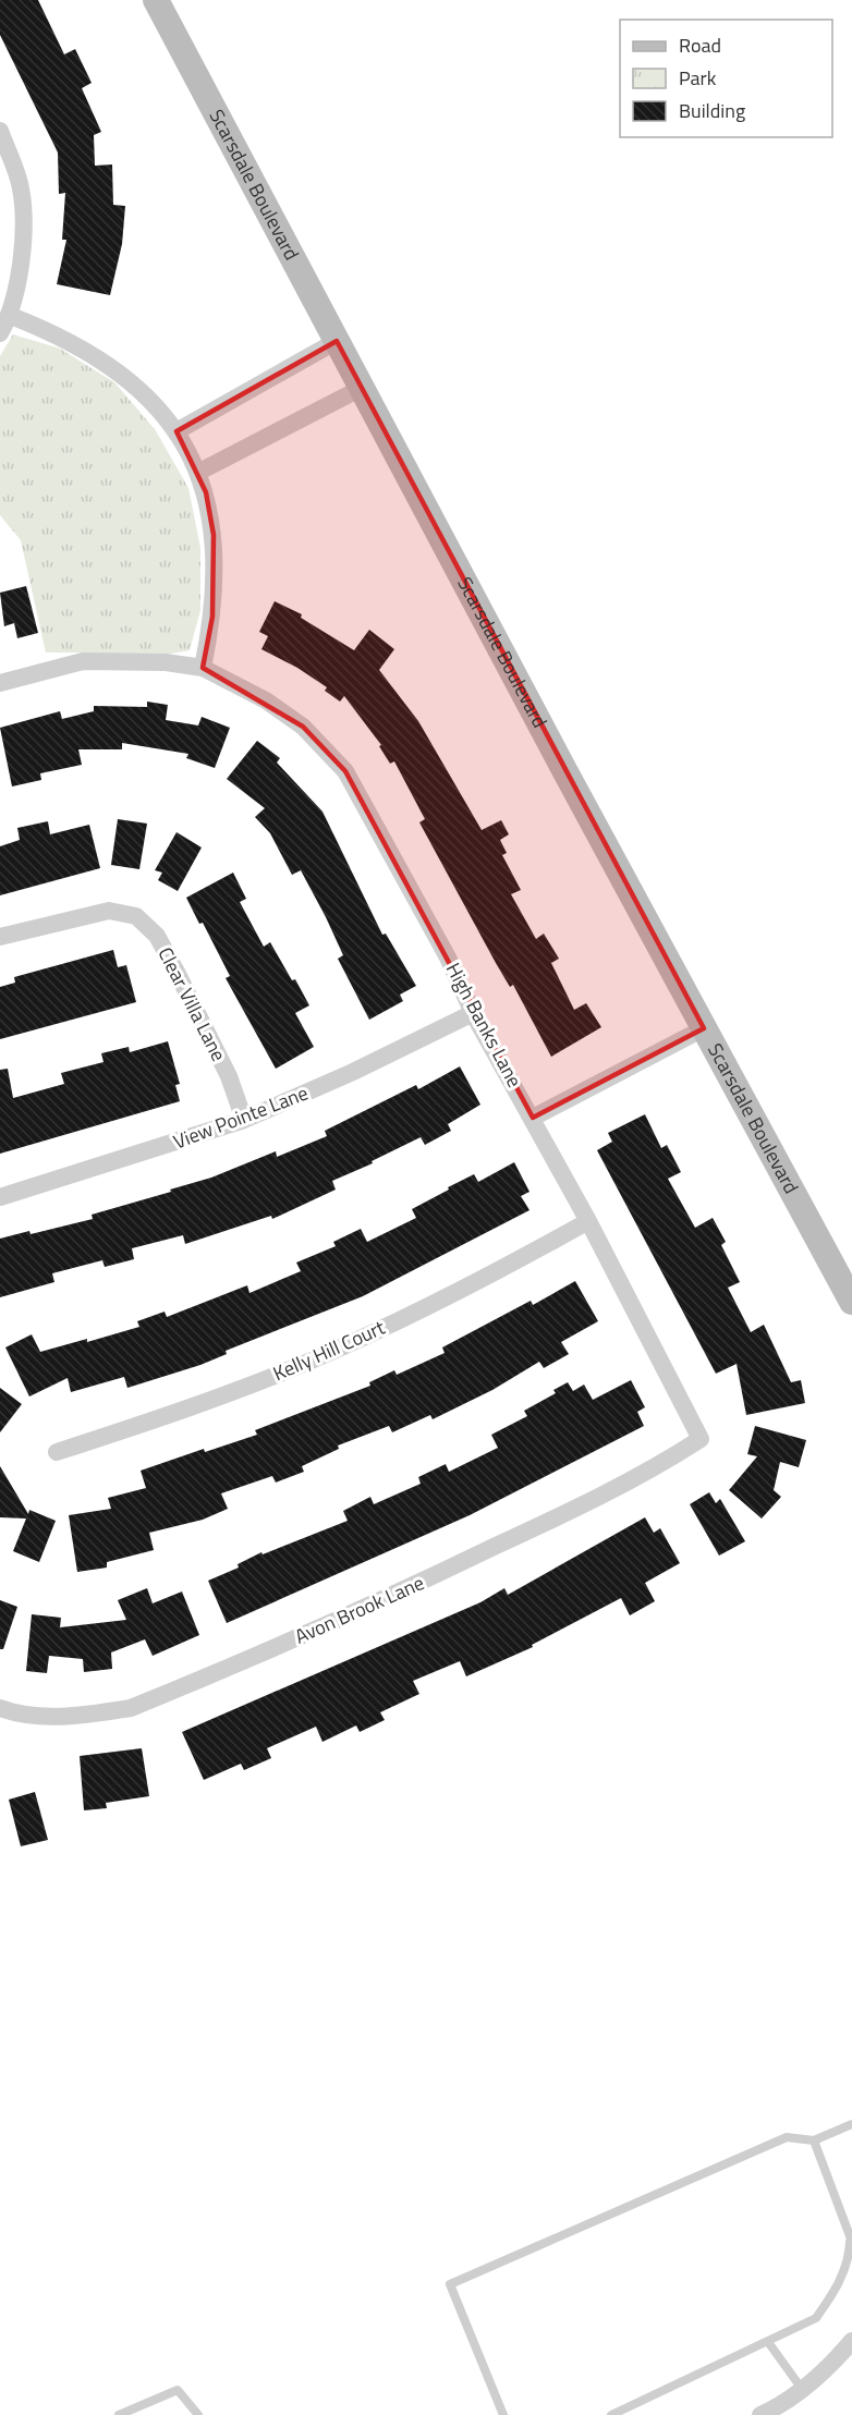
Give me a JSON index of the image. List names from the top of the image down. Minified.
{"streets":{"main road":["Scarsdale Boulevard"],"street":["Clear Villa Lane","High Banks Lane","View Pointe Lane","Kelly Hill Court","Avon Brook Lane"]},"crossings":[["Clear Villa Lane","View Pointe Lane"],["High Banks Lane","View Pointe Lane"],["High Banks Lane","Kelly Hill Court"],["High Banks Lane","Avon Brook Lane"]],"legend":["Road","Park","Building"]}
